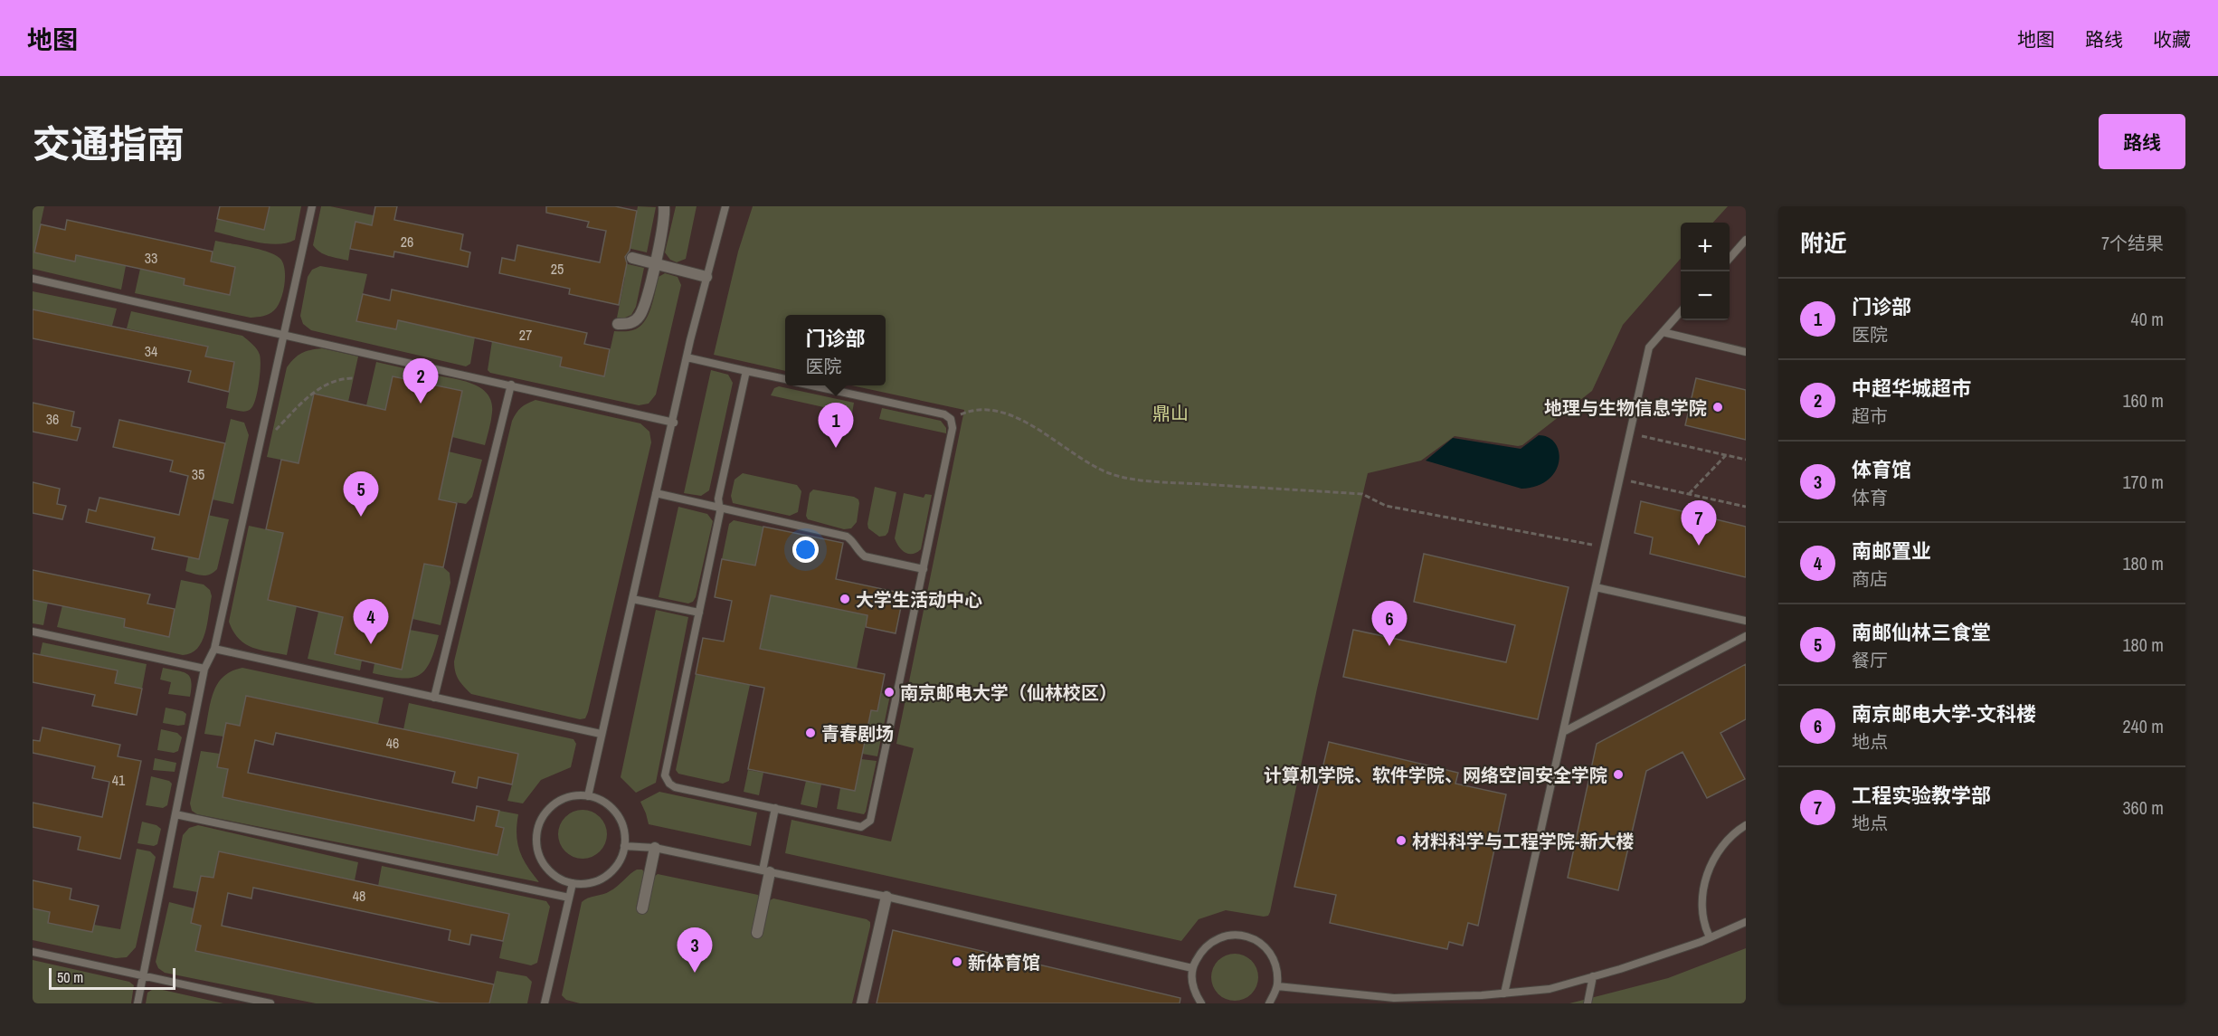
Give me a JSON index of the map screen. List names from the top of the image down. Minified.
{"parks":["鼎山"],"places":["地理与生物信息学院","大学生活动中心","南京邮电大学（仙林校区）","青春剧场","计算机学院、软件学院、网络空间安全学院","材料科学与工程学院-新大楼","新体育馆"],"house_numbers":["26","33","25","27","34","36","35","46","41","48"],"scale_bar":"50 m","page":{"header":"地图","nav":["地图","路线","收藏"],"title":"交通指南","buttons":"路线","heading":["附近","7个结果"],"map_buttons":["+","−"],"list":[{"mark":"1","name":"门诊部","note":"医院","value":"40 m"},{"mark":"2","name":"中超华城超市","note":"超市","value":"160 m"},{"mark":"3","name":"体育馆","note":"体育","value":"170 m"},{"mark":"4","name":"南邮置业","note":"商店","value":"180 m"},{"mark":"5","name":"南邮仙林三食堂","note":"餐厅","value":"180 m"},{"mark":"6","name":"南京邮电大学-文科楼","note":"地点","value":"240 m"},{"mark":"7","name":"工程实验教学部","note":"地点","value":"360 m"}],"popup":["门诊部","医院"],"pins":["2","1","5","7","4","6","3"],"scale":"50 m"}}
